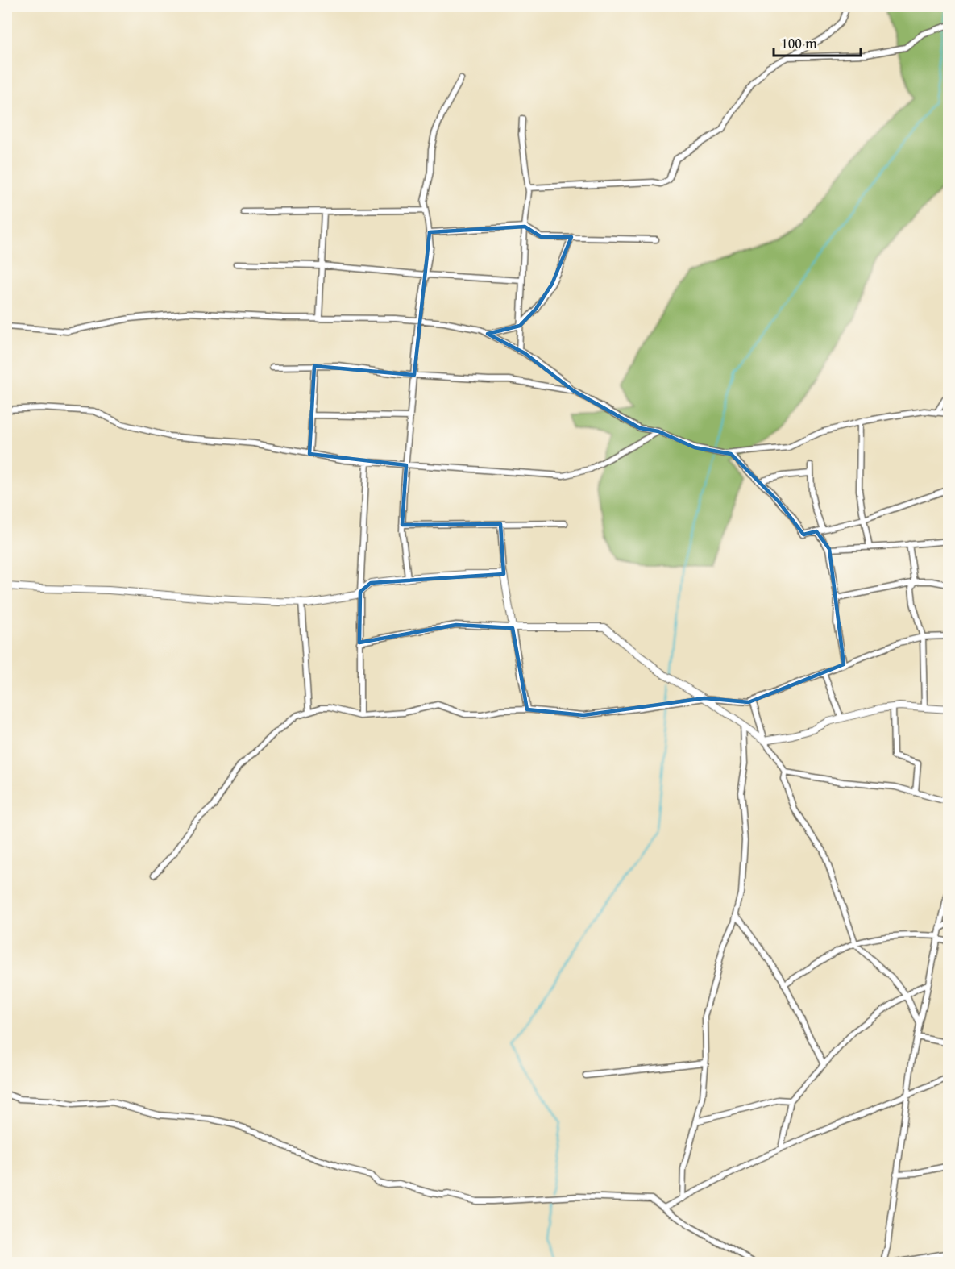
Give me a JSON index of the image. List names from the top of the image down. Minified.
{"scale_bar":"100 m"}
